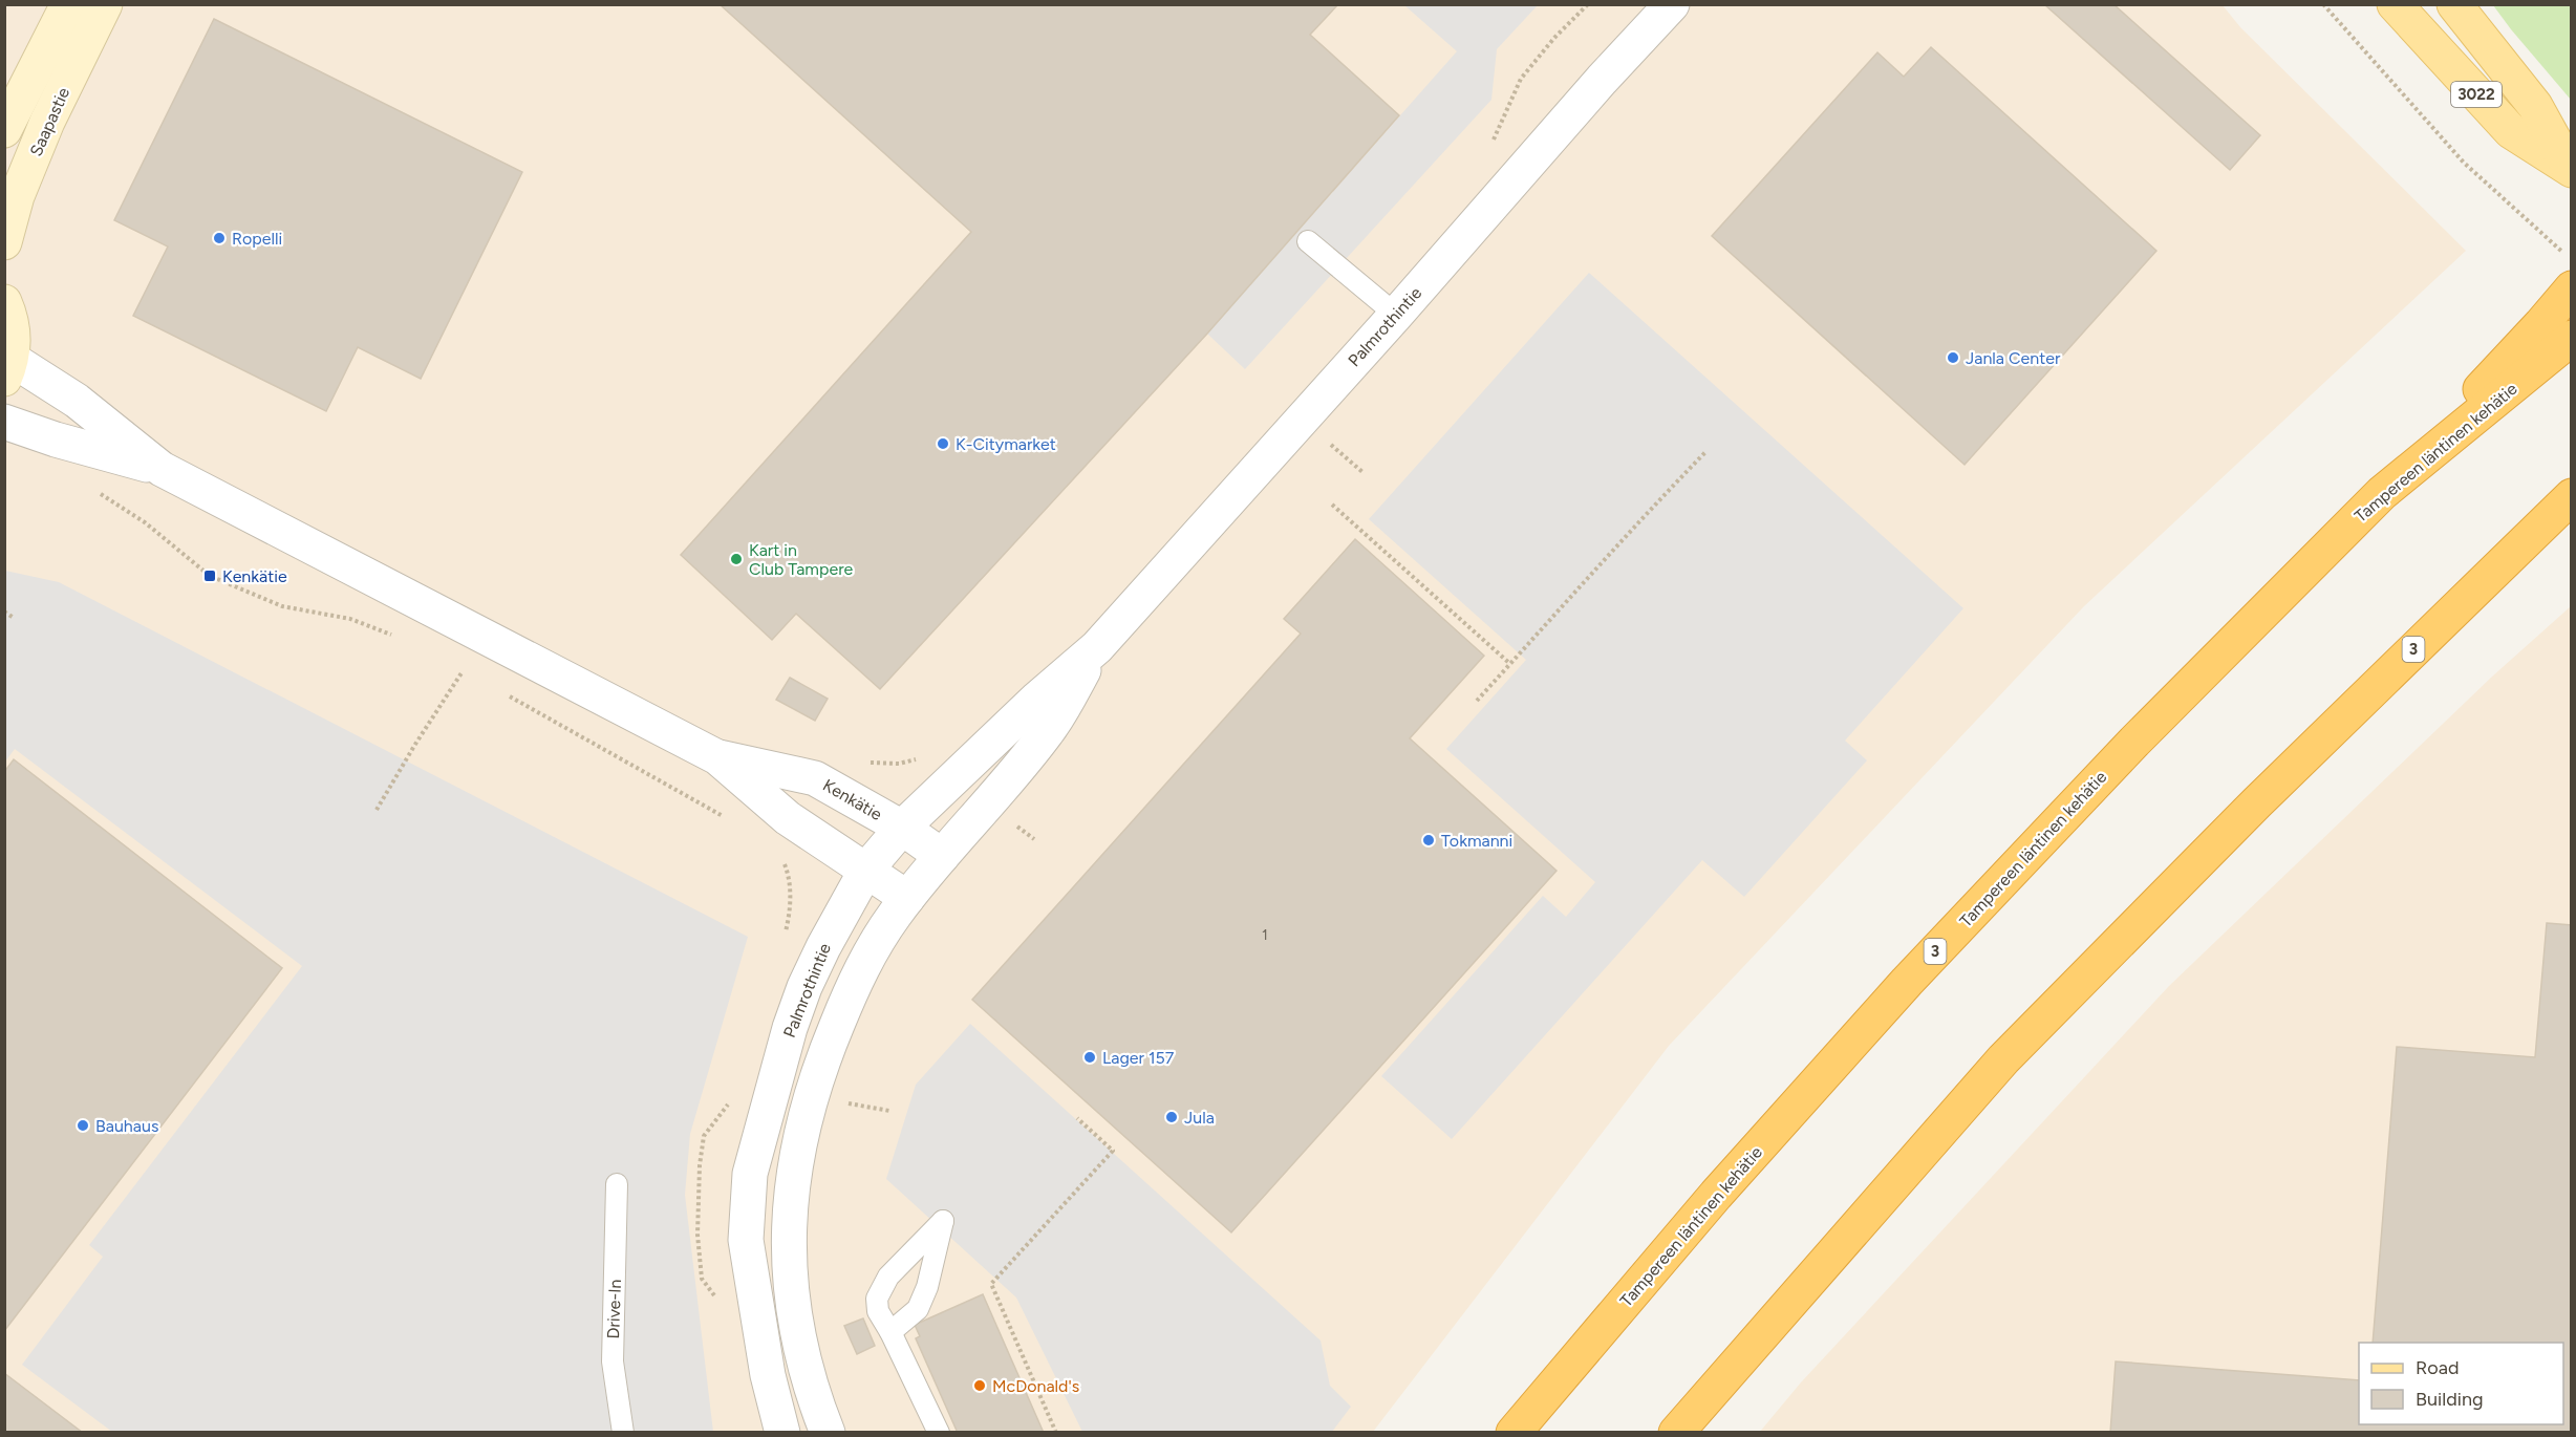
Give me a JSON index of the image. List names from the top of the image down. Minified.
{"streets":{"highway":["Tampereen läntinen kehätie","3"],"main road":["3022","Saapastie"],"street":["Palmrothintie","Kenkätie"],"lane":["Drive-In"]},"crossings":[["Palmrothintie","Kenkätie"]],"places":{"other":["Ropelli","Janla Center","K-Citymarket","Kart in Club Tampere","Tokmanni","Lager 157","Jula","Bauhaus","McDonald's"],"transit":["Kenkätie"]},"house_numbers":["1"],"legend":["Road","Building"]}
